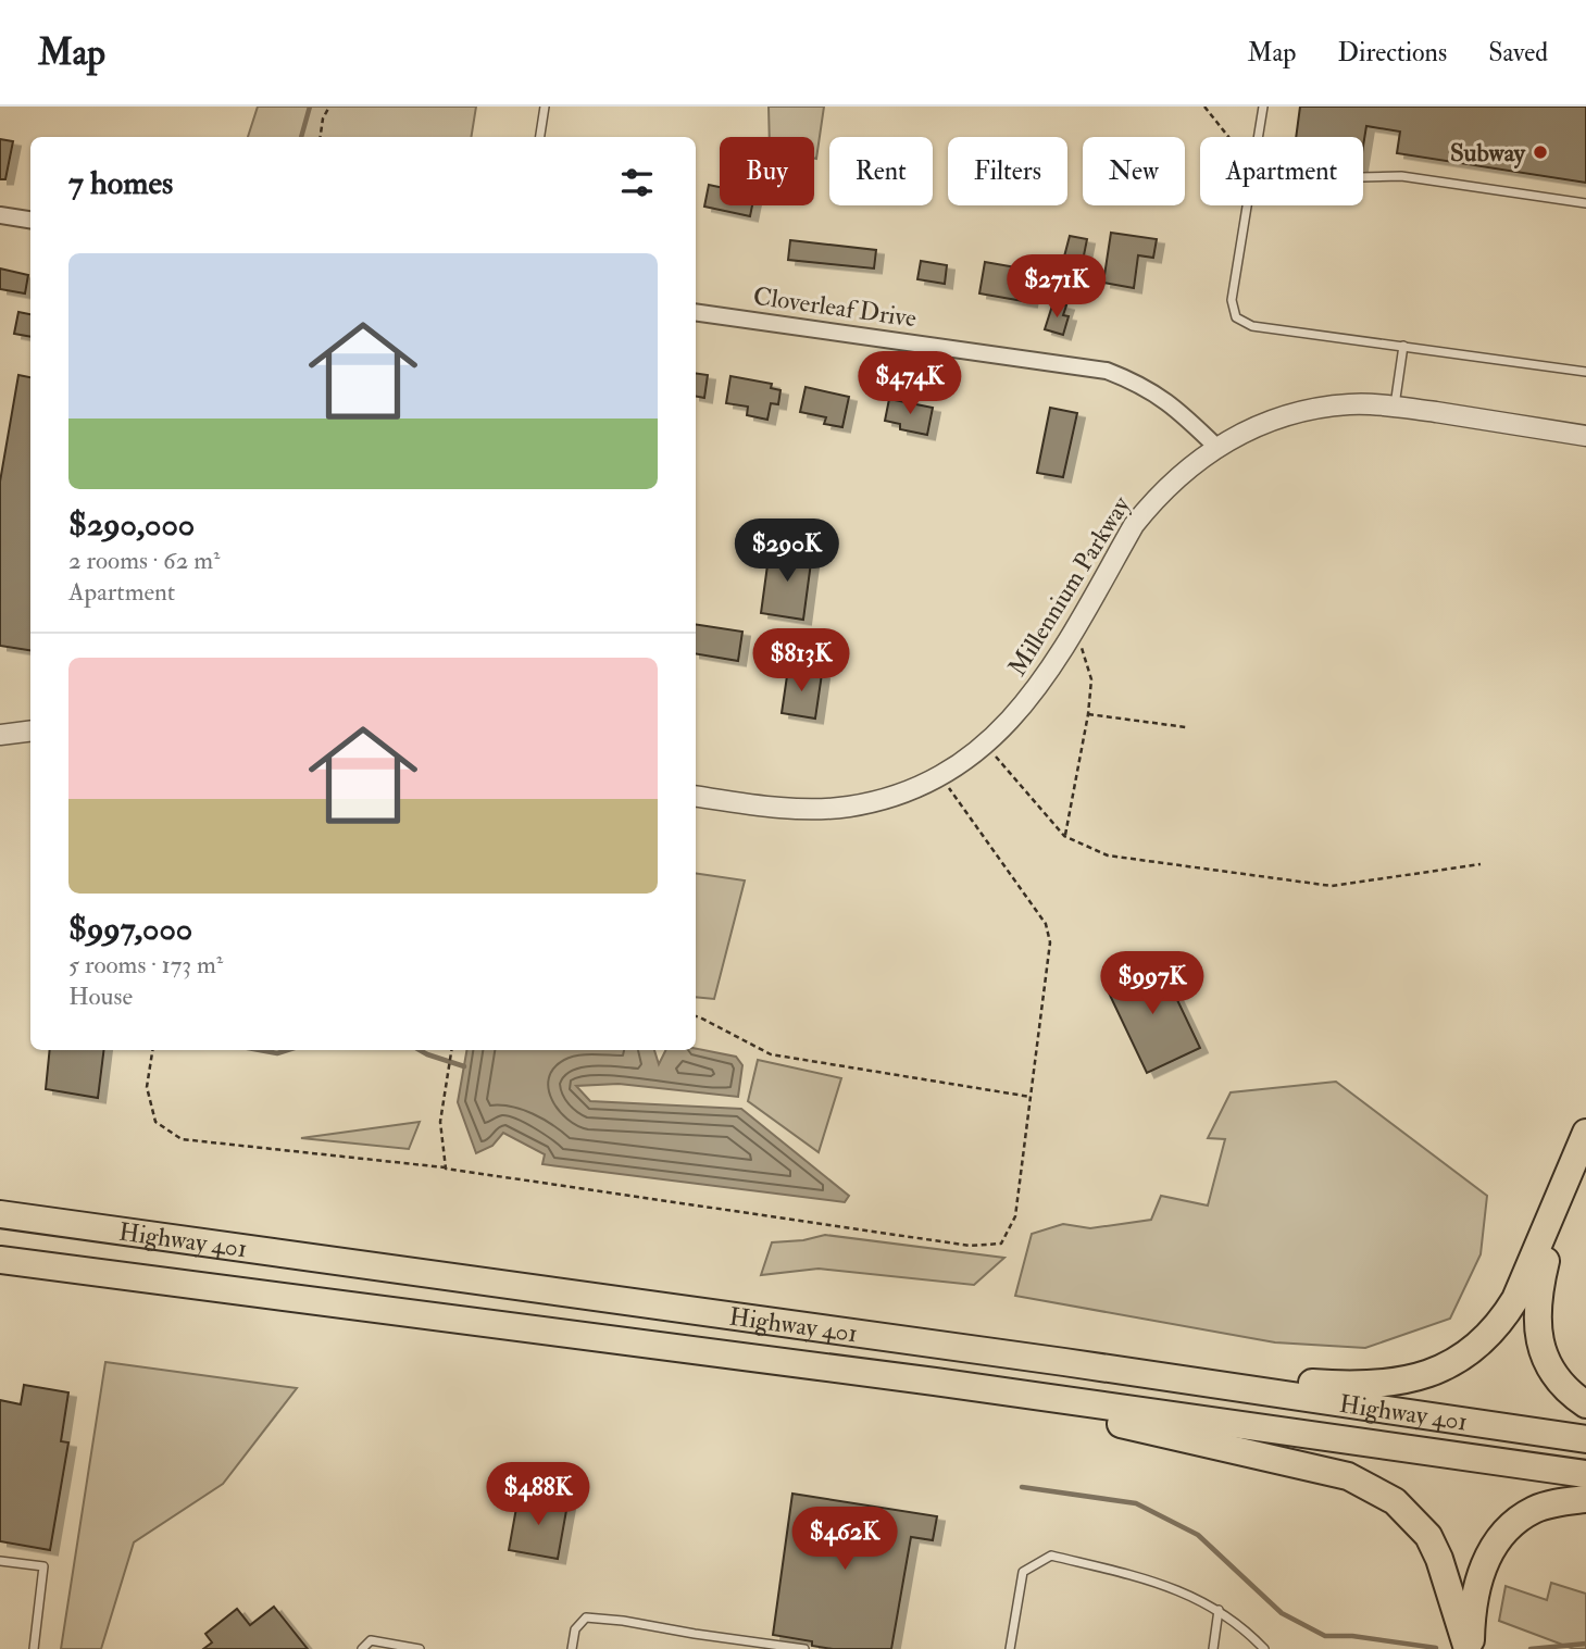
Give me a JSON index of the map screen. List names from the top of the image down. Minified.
{"streets":{"highway":["Highway 401"],"street":["Cloverleaf Drive","Millennium Parkway"]},"crossings":[["Cloverleaf Drive","Millennium Parkway"]],"places":["Subway"],"page":{"header":"Map","nav":["Map","Directions","Saved"],"chip":["Buy","Rent","Filters","New","Apartment"],"heading":"7 homes","list":[{"name":"$290,000","note":"2 rooms · 62 m² · Apartment"},{"name":"$997,000","note":"5 rooms · 173 m² · House"}],"price":["$271K","$474K","$290K","$813K","$997K","$488K","$462K"]}}
